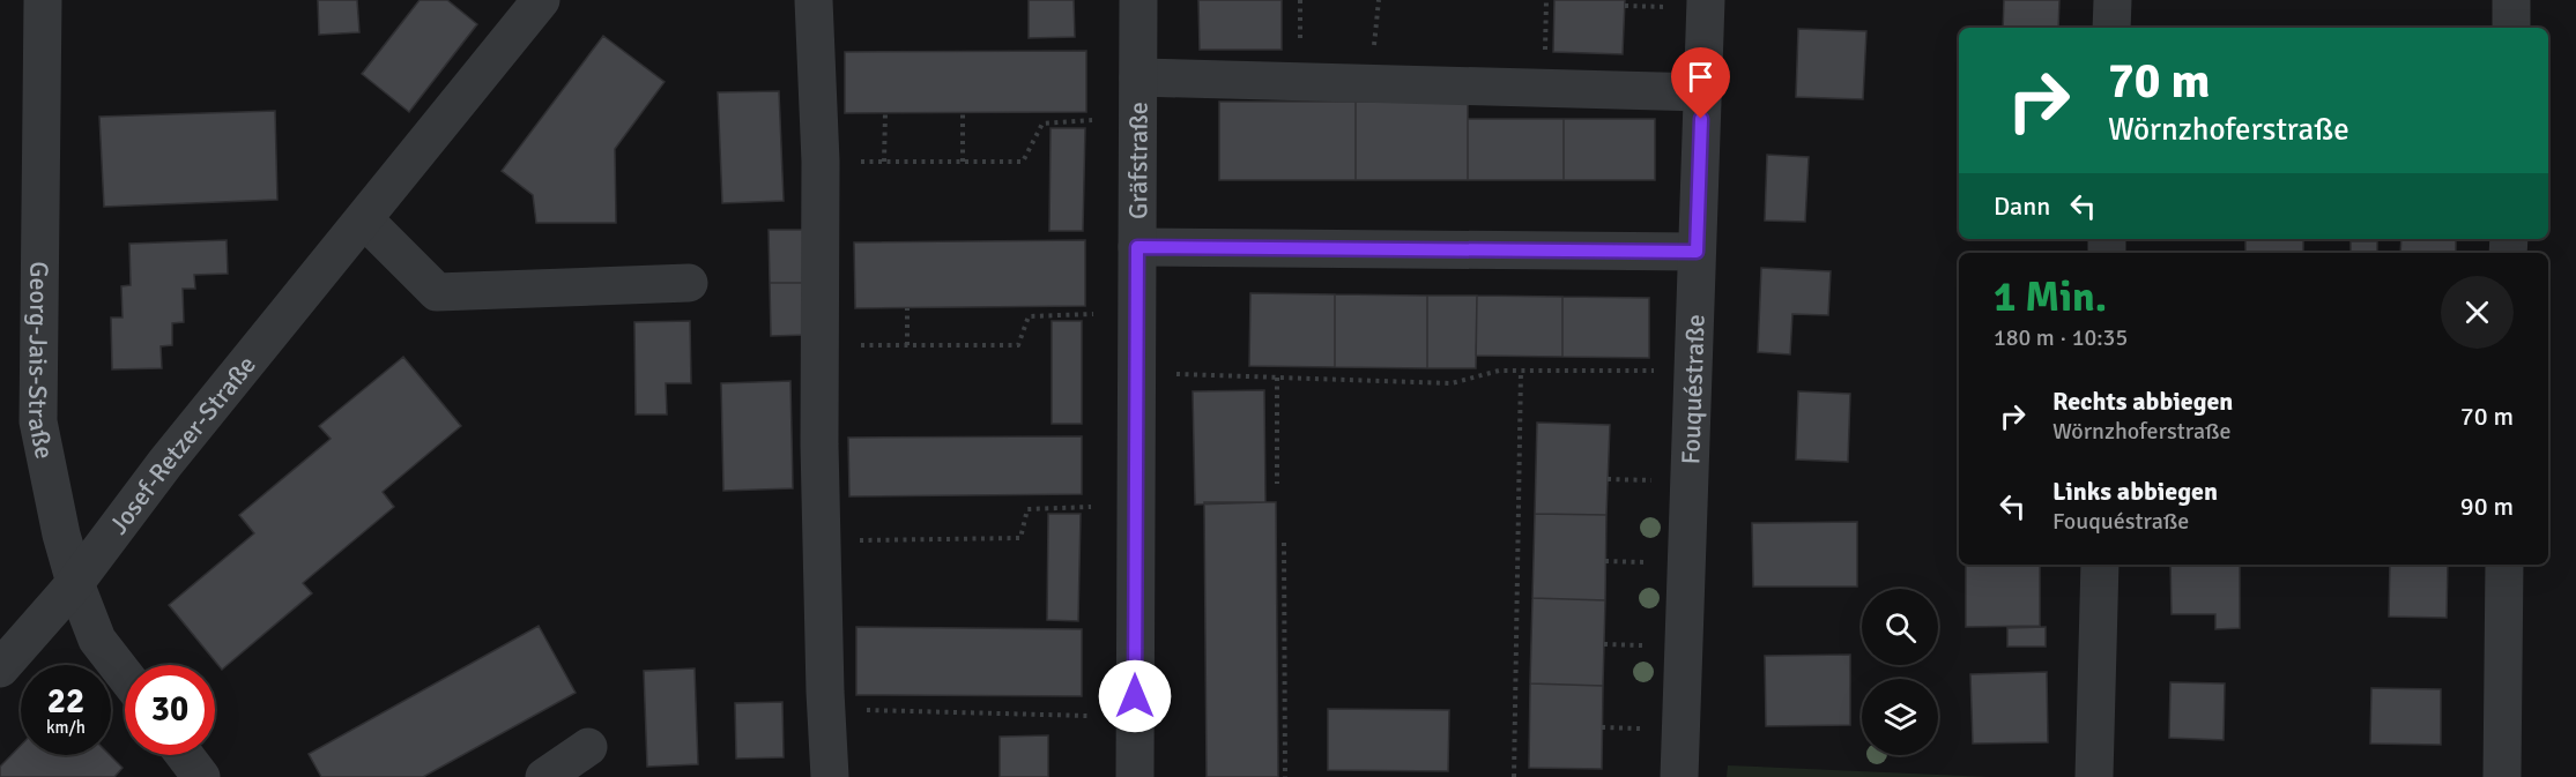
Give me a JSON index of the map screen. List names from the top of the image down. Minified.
{"streets":{"street":["Gräfstraße","Georg-Jais-Straße","Fouquéstraße","Josef-Retzer-Straße"]},"crossings":[["Georg-Jais-Straße","Josef-Retzer-Straße"]],"page":{"turn":["70 m","Wörnzhoferstraße"],"then":"Dann","heading":["1 Min.","180 m · 10:35"],"list":[{"name":"Rechts abbiegen","note":"Wörnzhoferstraße","value":"70 m"},{"name":"Links abbiegen","note":"Fouquéstraße","value":"90 m"}],"speed":"22 km/h","limit":"30"}}
